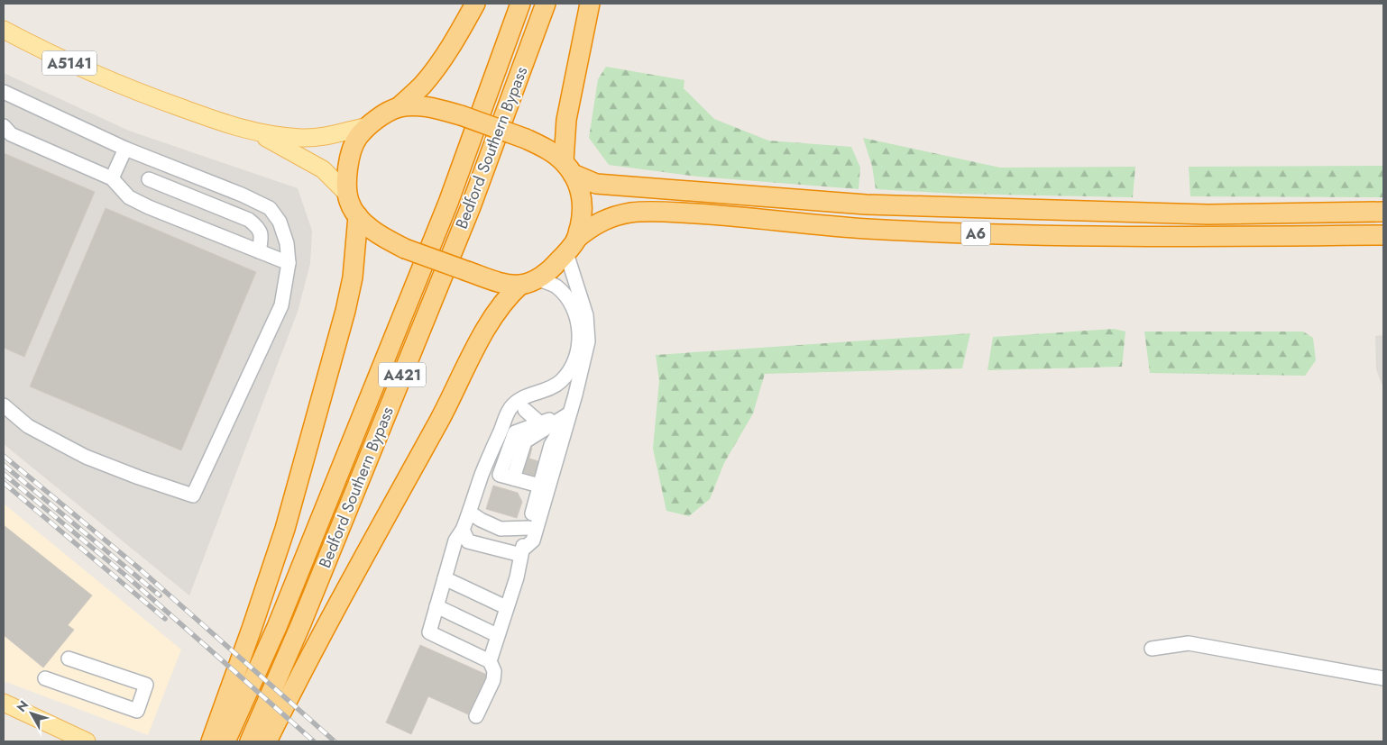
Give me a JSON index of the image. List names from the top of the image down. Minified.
{"streets":{"highway":["Bedford Southern Bypass","A6","A421"],"main road":["A5141"]},"north":"top left"}
